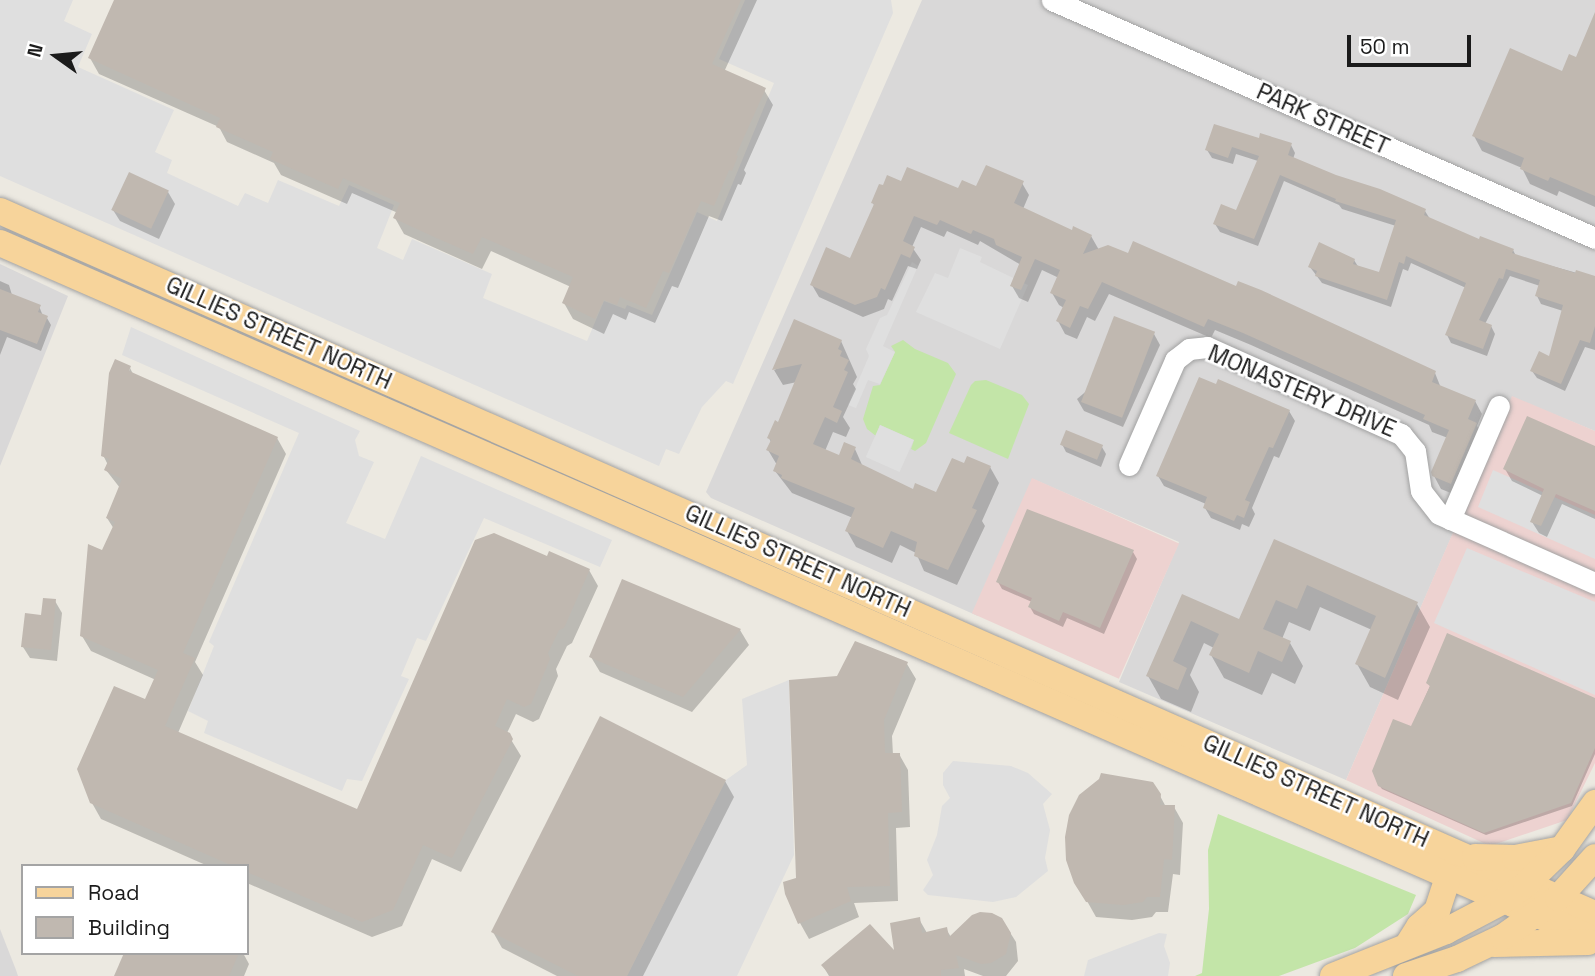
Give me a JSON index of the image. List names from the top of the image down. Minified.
{"streets":{"main road":["GILLIES STREET NORTH"],"street":["PARK STREET","MONASTERY DRIVE"]},"legend":["Road","Building"],"scale_bar":"50 m","north":"left"}
